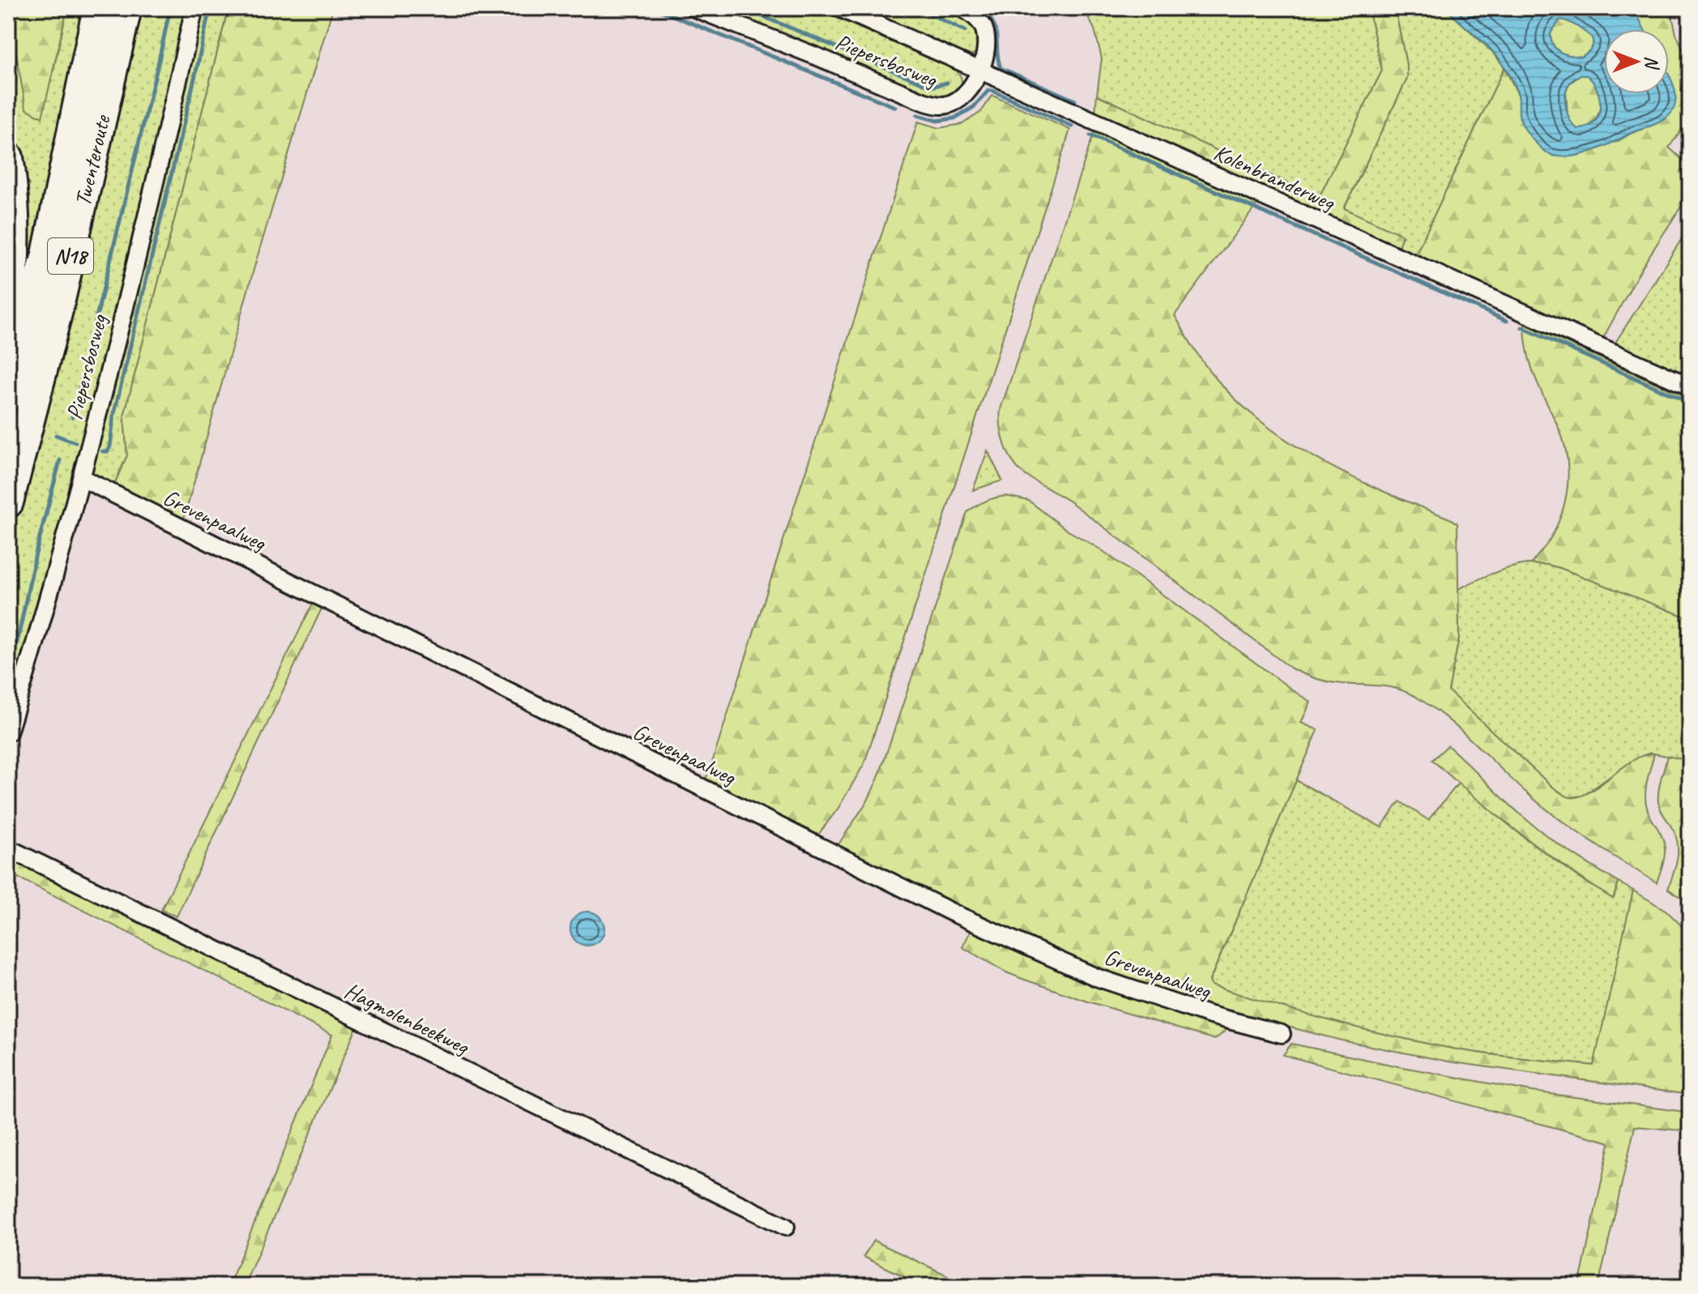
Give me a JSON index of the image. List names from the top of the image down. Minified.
{"streets":{"highway":["Twenteroute","N18"],"street":["Piepersbosweg","Kolenbranderweg","Grevenpaalweg","Hagmolenbeekweg"]},"crossings":[["Piepersbosweg","Kolenbranderweg"],["Piepersbosweg","Grevenpaalweg"]],"north":"right"}
